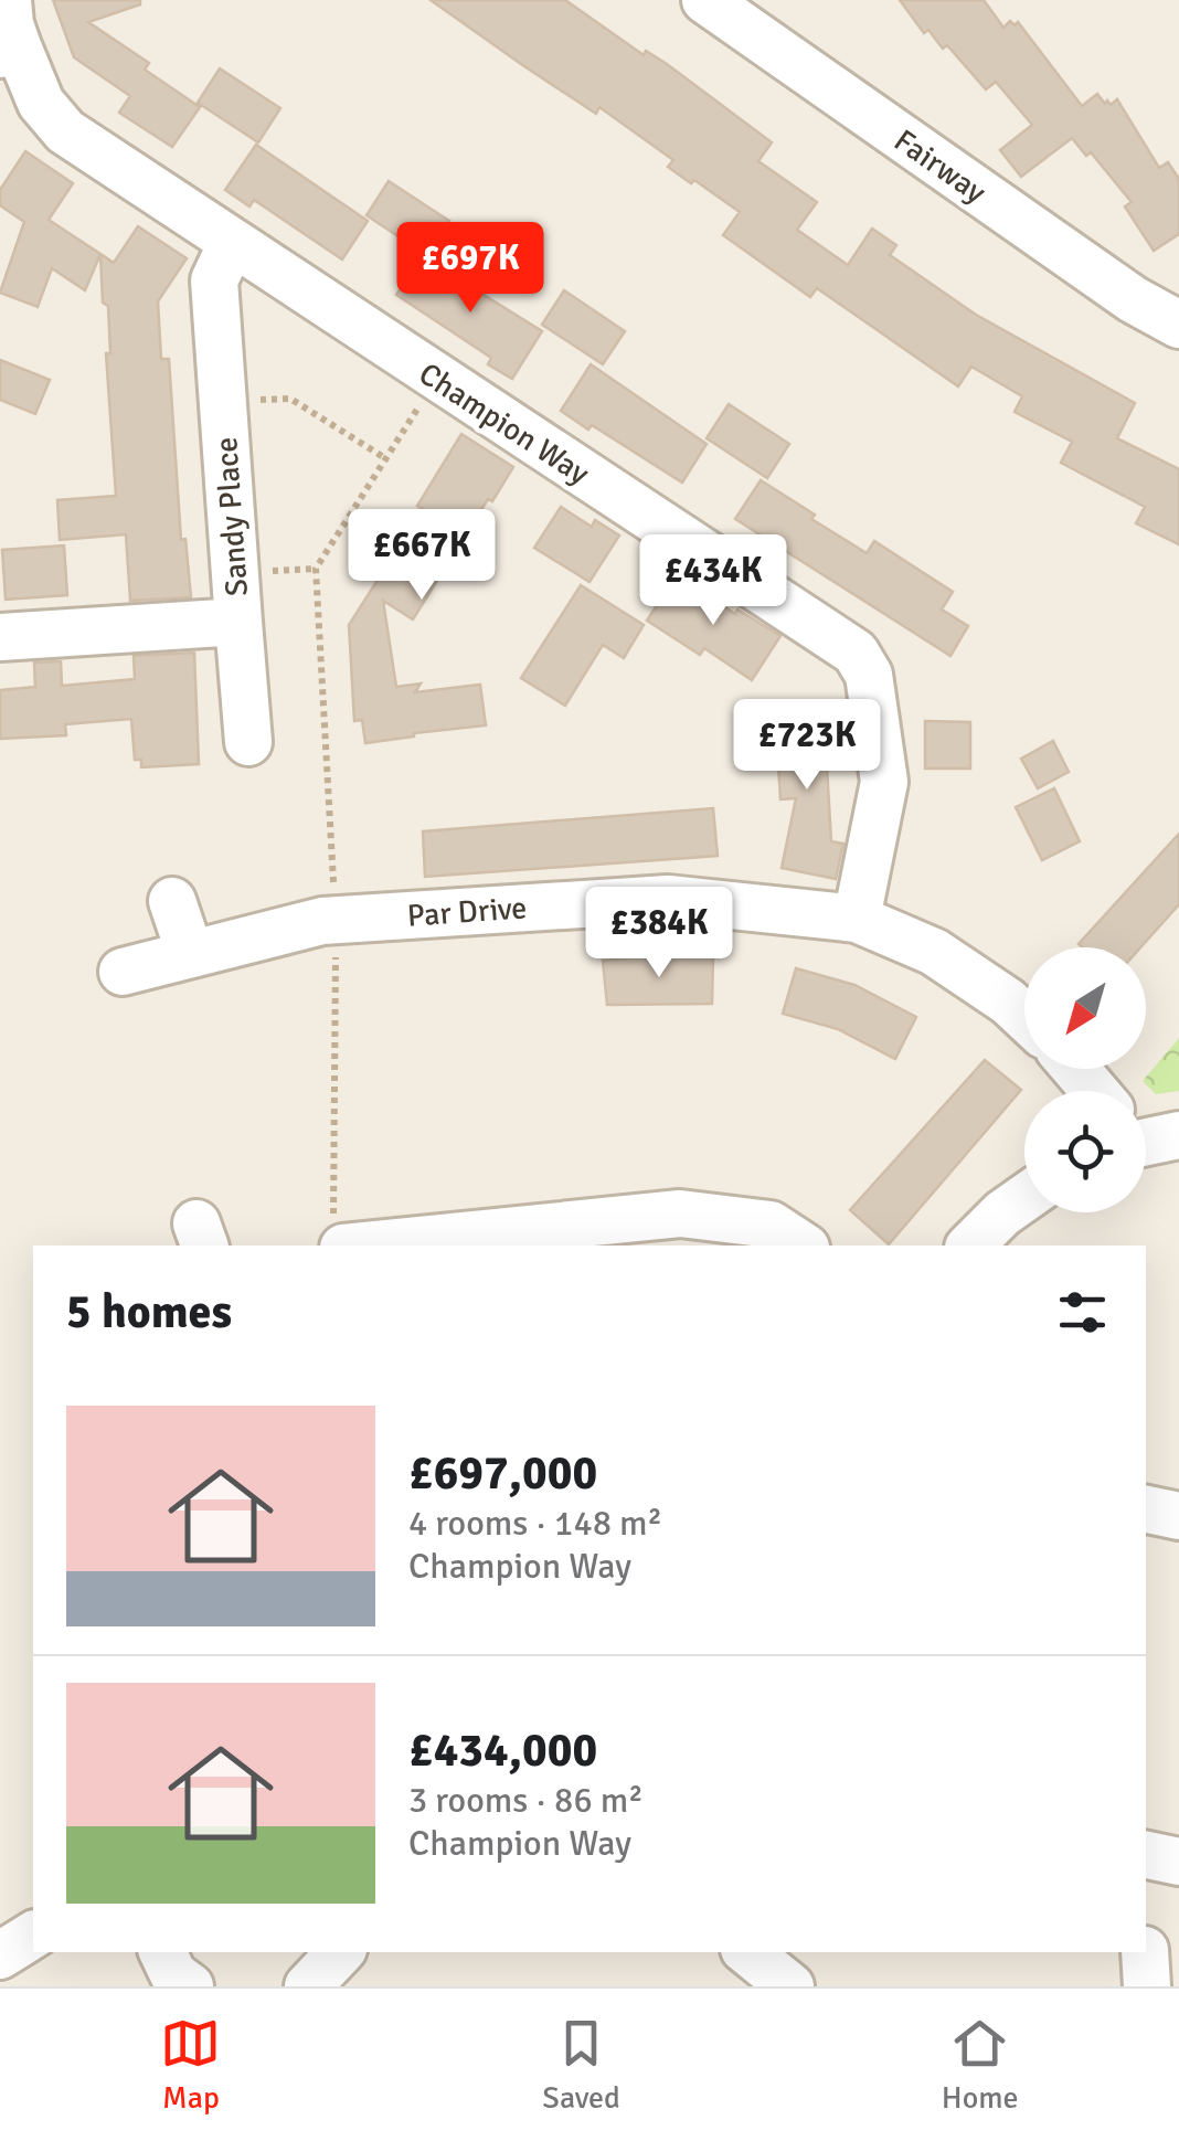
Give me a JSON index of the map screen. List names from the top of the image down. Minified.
{"streets":{"street":["Fairway","Champion Way","Sandy Place","Par Drive"]},"crossings":[["Champion Way","Sandy Place"],["Champion Way","Par Drive"]],"north":"bottom left","page":{"price":["£697K","£667K","£434K","£723K","£384K"],"heading":"5 homes","list":[{"name":"£697,000","note":"4 rooms · 148 m² · Champion Way"},{"name":"£434,000","note":"3 rooms · 86 m² · Champion Way"}],"tabs":["Map","Saved","Home"]}}
